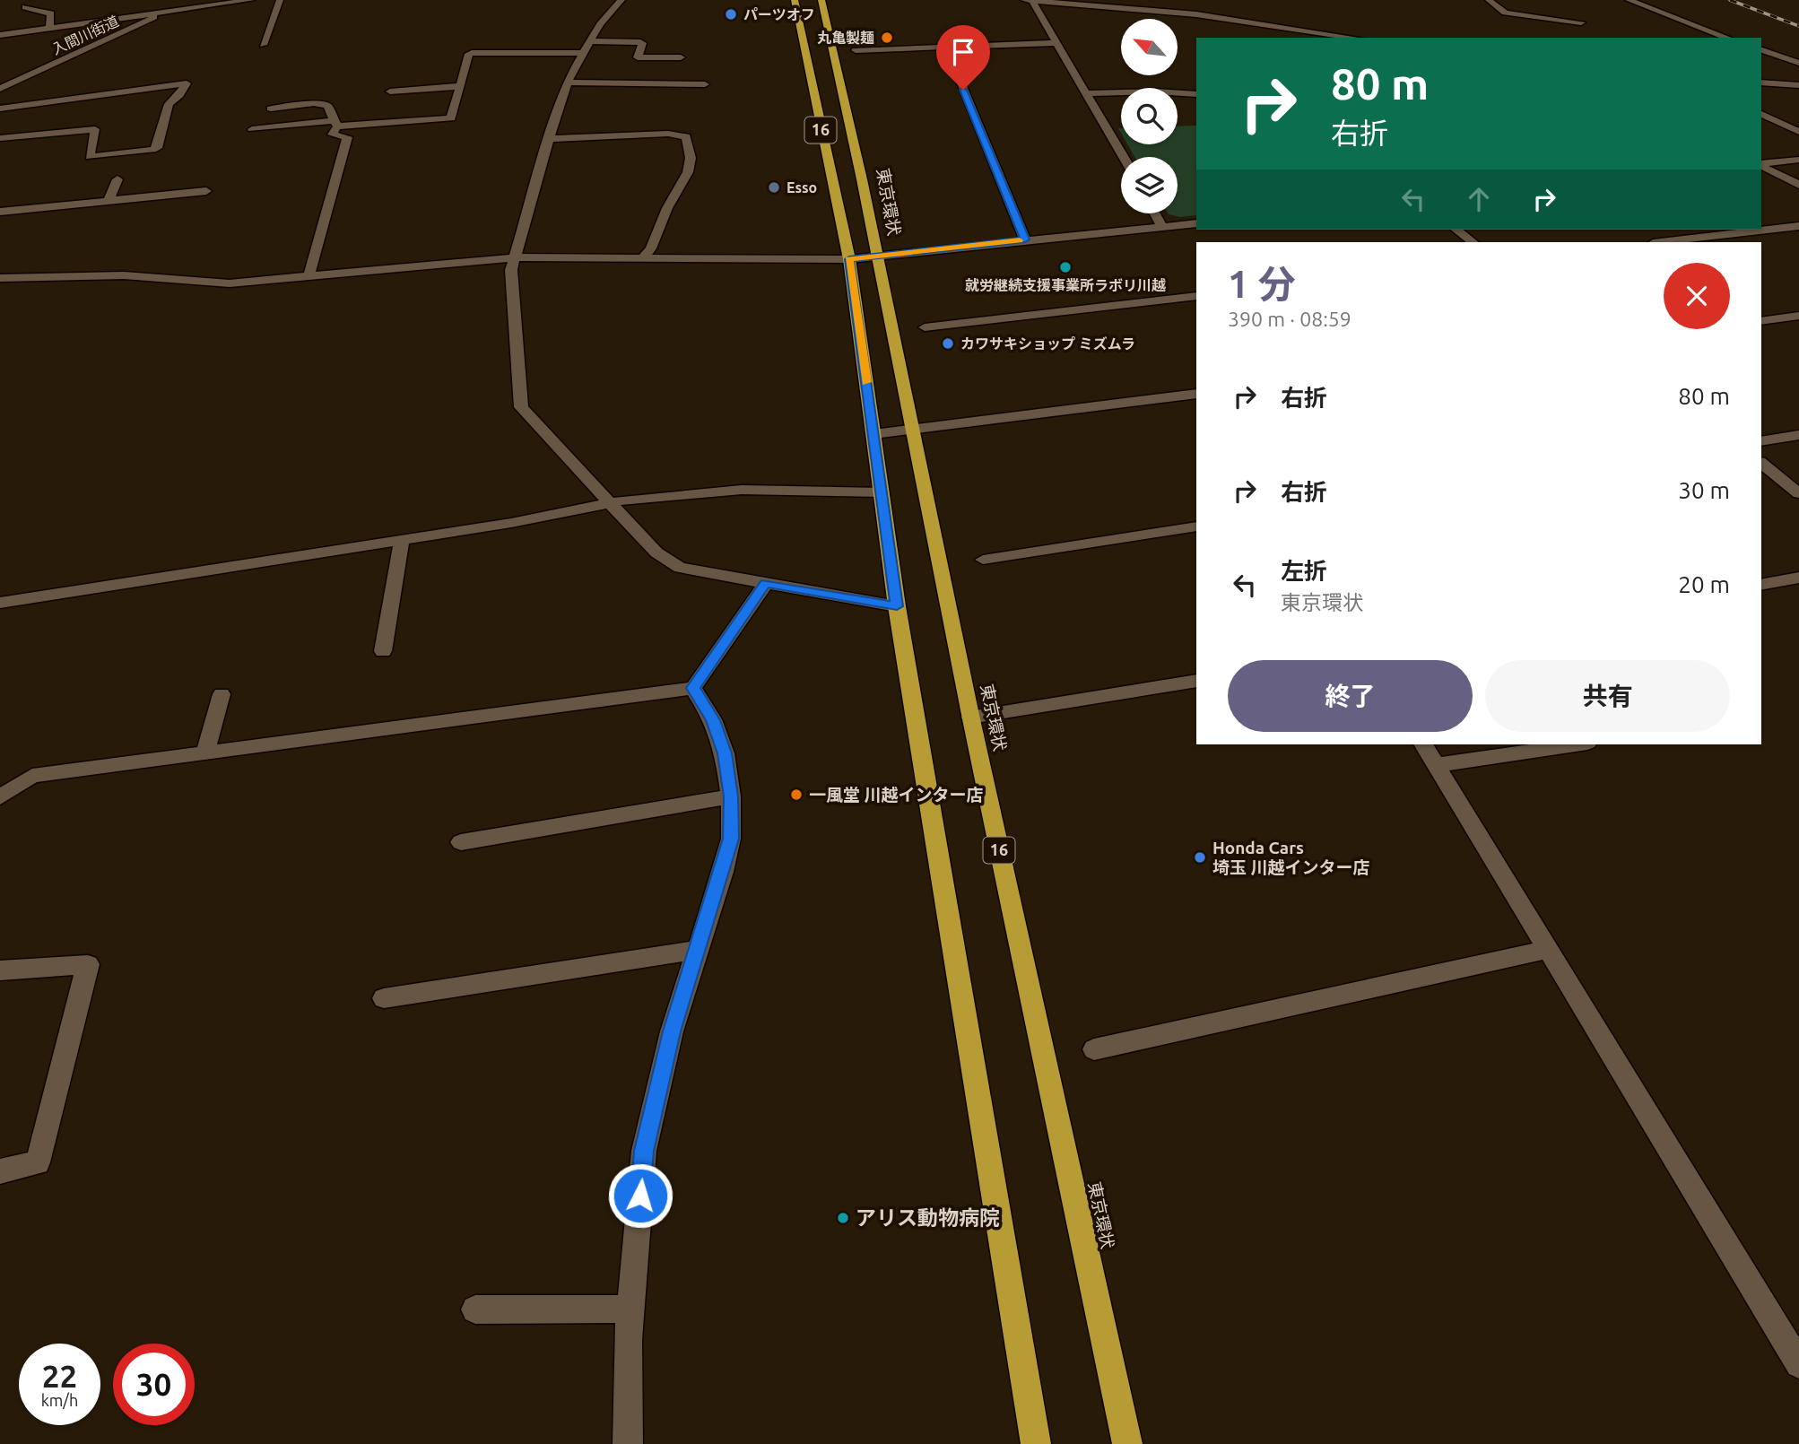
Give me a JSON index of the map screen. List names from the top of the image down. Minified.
{"streets":{"highway":["16","東京環状"],"street":["入間川街道"]},"places":["パーツオフ","丸亀製麺","Esso","就労継続支援事業所ラボリ川越","カワサキショップ ミズムラ","一風堂 川越インター店","Honda Cars 埼玉 川越インター店","アリス動物病院"],"north":"top left","page":{"turn":["80 m","右折"],"heading":["1 分","390 m · 08:59"],"list":[{"name":"右折","value":"80 m"},{"name":"右折","value":"30 m"},{"name":"左折","note":"東京環状","value":"20 m"}],"buttons":["終了","共有"],"speed":"22 km/h","limit":"30"}}
